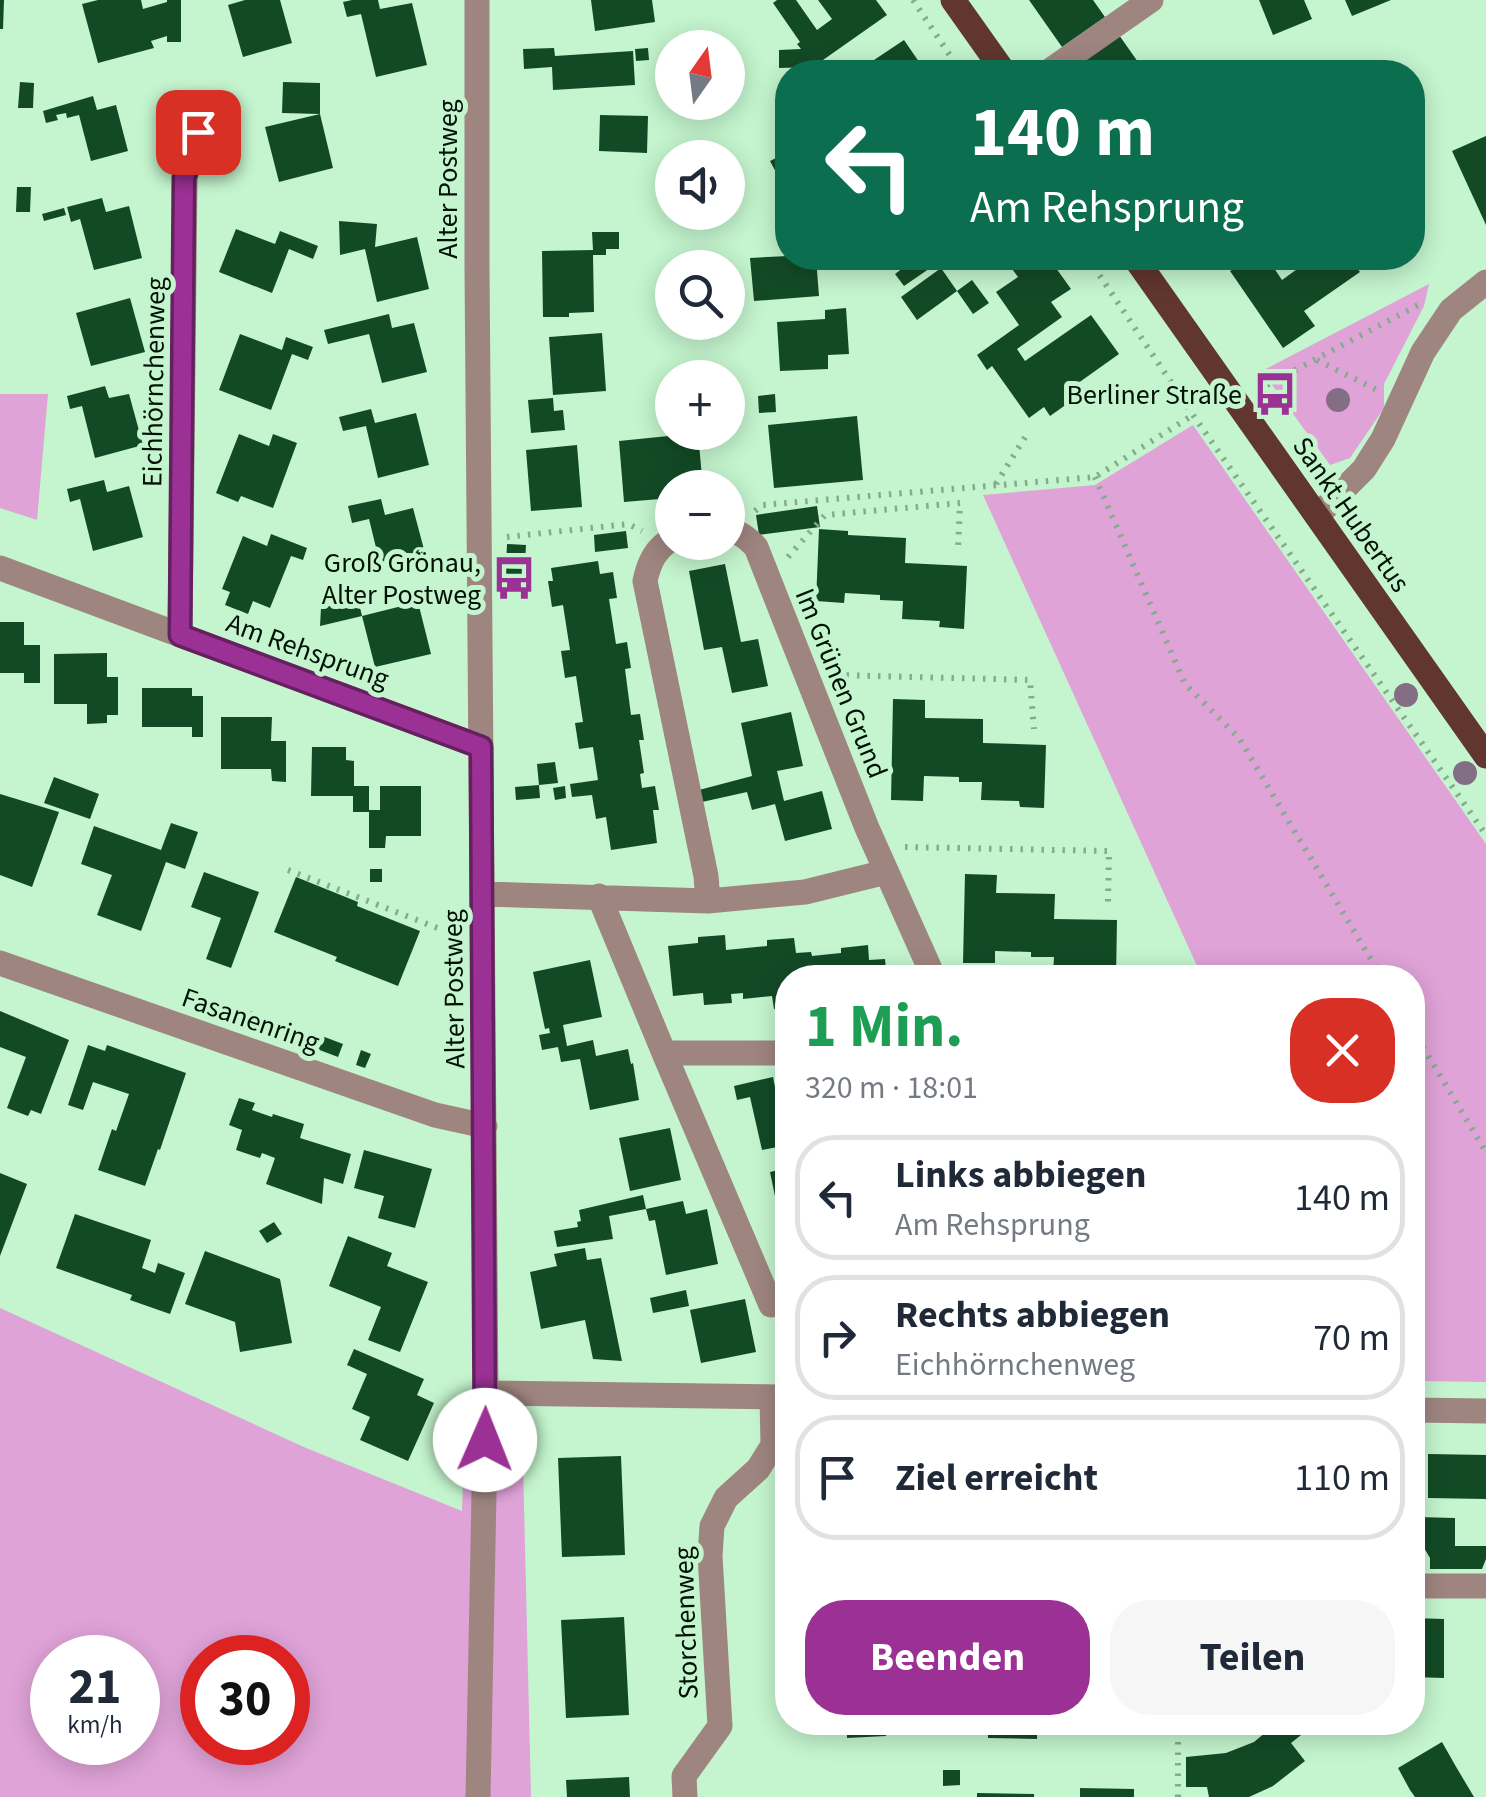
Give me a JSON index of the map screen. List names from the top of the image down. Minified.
{"streets":{"main road":["Sankt Hubertus"],"street":["Alter Postweg","Eichhörnchenweg","Am Rehsprung","Im Grünen Grund","Fasanenring","Storchenweg"]},"crossings":[["Alter Postweg","Am Rehsprung"],["Alter Postweg","Fasanenring"],["Eichhörnchenweg","Am Rehsprung"]],"places":{"bus stop":["Berliner Straße","Groß Grönau, Alter Postweg"]},"north":"top","page":{"map_buttons":["+","−"],"turn":["140 m","Am Rehsprung"],"heading":["1 Min.","320 m · 18:01"],"list":[{"name":"Links abbiegen","note":"Am Rehsprung","value":"140 m"},{"name":"Rechts abbiegen","note":"Eichhörnchenweg","value":"70 m"},{"name":"Ziel erreicht","value":"110 m"}],"buttons":["Beenden","Teilen"],"speed":"21 km/h","limit":"30"}}
